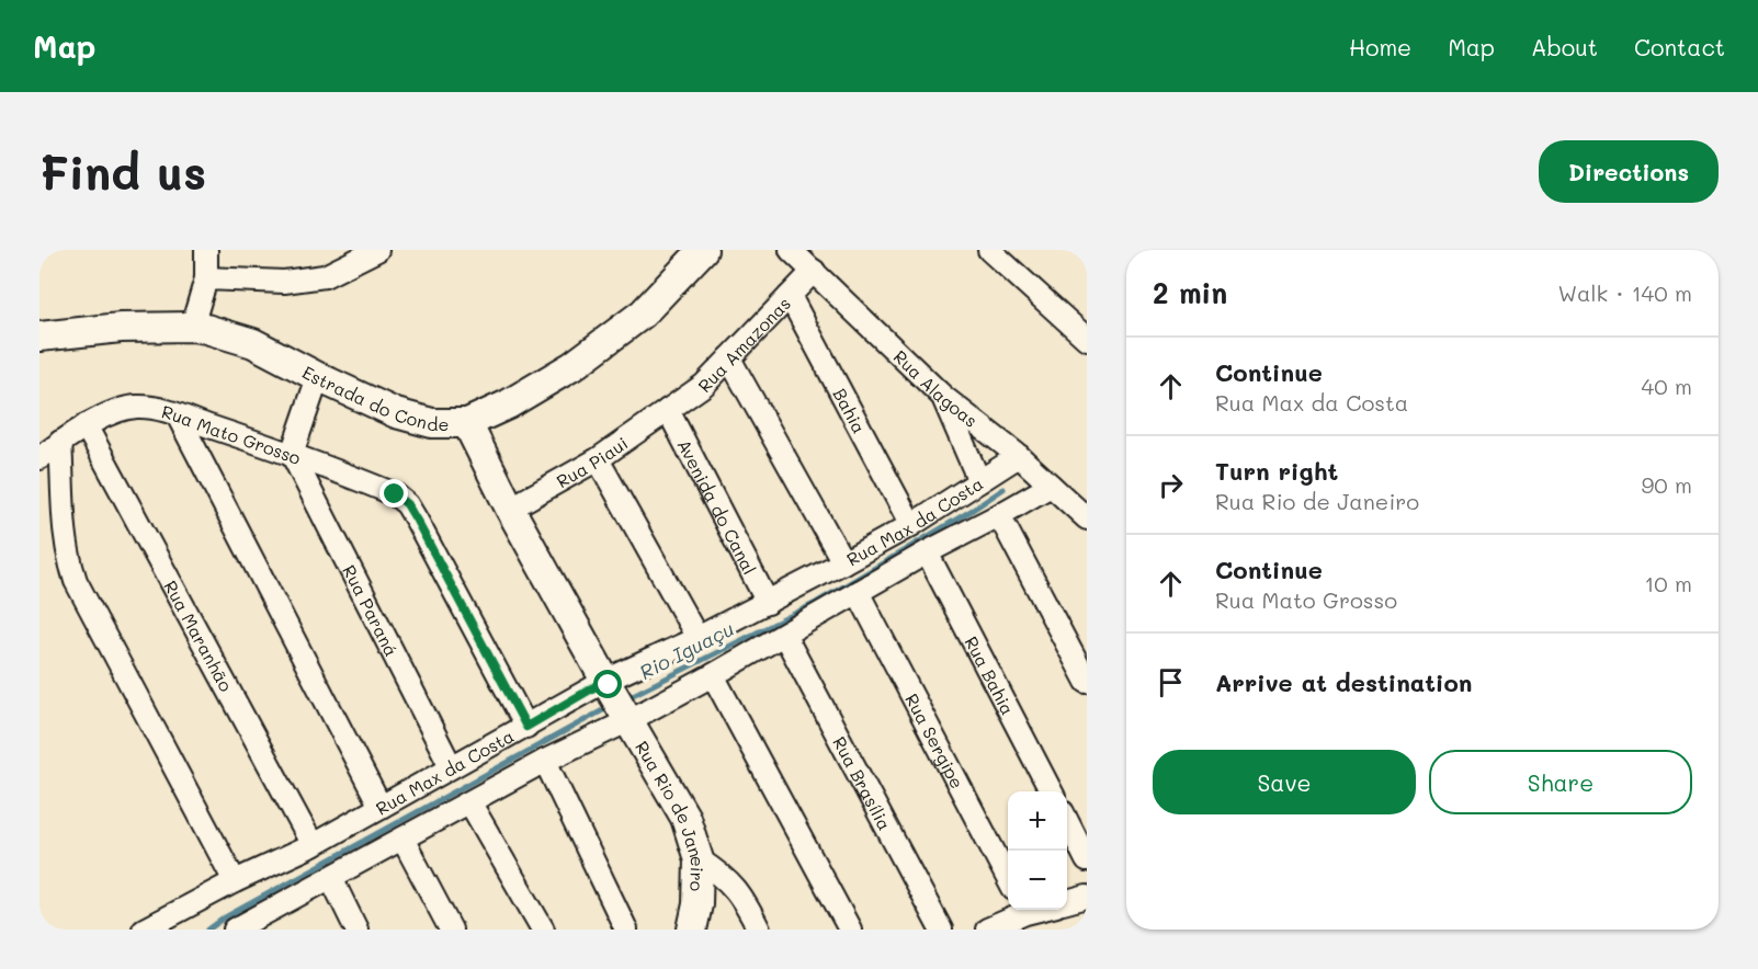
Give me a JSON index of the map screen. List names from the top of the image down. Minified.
{"streets":{"street":["Rua Amazonas","Rua Alagoas","Estrada do Conde","Bahia","Rua Mato Grosso","Rua Piaui","Avenida do Canal","Rua Max da Costa","Rua Paraná","Rua Maranhão","Rua Bahia","Rua Sergipe","Rua Brasília","Rua Rio de Janeiro"]},"crossings":[["Rua Amazonas","Rua Alagoas"],["Rua Amazonas","Bahia"],["Rua Amazonas","Rua Piaui"],["Rua Amazonas","Avenida do Canal"],["Rua Alagoas","Rua Max da Costa"],["Bahia","Rua Max da Costa"],["Rua Mato Grosso","Rua Max da Costa"],["Rua Mato Grosso","Rua Paraná"],["Rua Mato Grosso","Rua Maranhão"],["Rua Piaui","Avenida do Canal"],["Avenida do Canal","Rua Max da Costa"],["Rua Max da Costa","Rua Paraná"],["Rua Max da Costa","Rua Maranhão"],["Rua Max da Costa","Rua Bahia"],["Rua Max da Costa","Rua Sergipe"],["Rua Max da Costa","Rua Brasília"],["Rua Max da Costa","Rua Rio de Janeiro"]],"water":["Rio Iguaçu"],"page":{"header":"Map","nav":["Home","Map","About","Contact"],"buttons":["Directions",["Save","Share"]],"title":"Find us","heading":["2 min","Walk · 140 m"],"list":[["Continue","Rua Max da Costa","40 m"],["Turn right","Rua Rio de Janeiro","90 m"],["Continue","Rua Mato Grosso","10 m"],"Arrive at destination"],"map_buttons":["+","−"]}}
